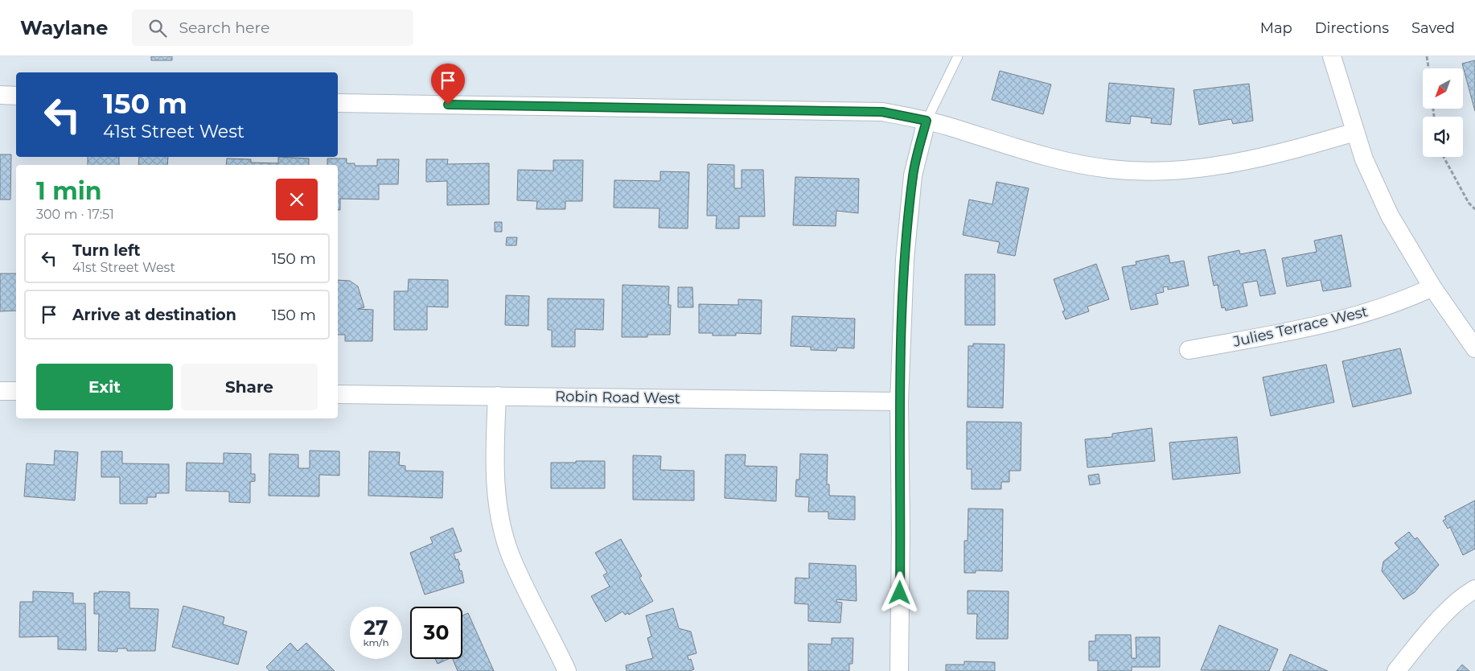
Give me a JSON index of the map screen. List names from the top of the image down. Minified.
{"streets":{"street":["Julies Terrace West","Robin Road West"]},"north":"bottom left","page":{"header":"Waylane","search":"Search here","nav":["Map","Directions","Saved"],"turn":["150 m","41st Street West"],"heading":["1 min","300 m · 17:51"],"list":[{"name":"Turn left","note":"41st Street West","value":"150 m"},{"name":"Arrive at destination","value":"150 m"}],"buttons":["Exit","Share"],"speed":"27 km/h","limit":"30"}}
